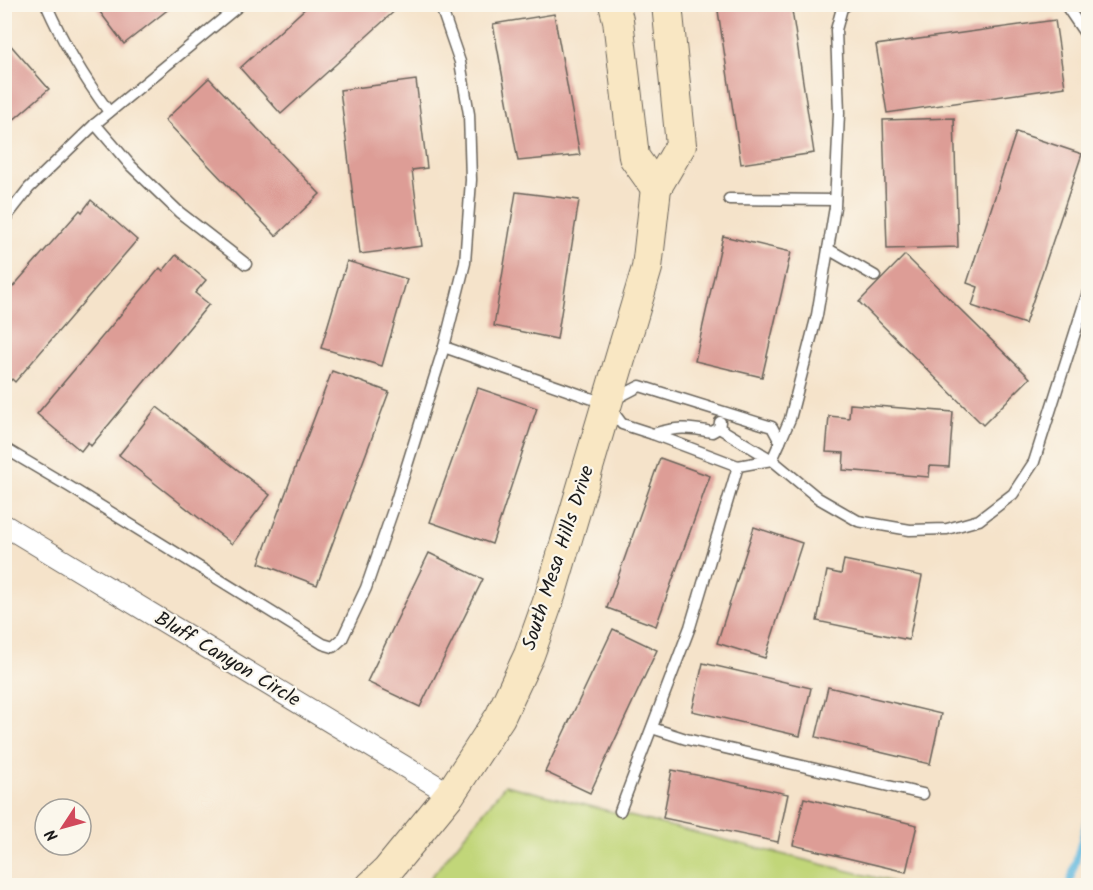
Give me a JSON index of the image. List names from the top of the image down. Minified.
{"streets":{"street":["South Mesa Hills Drive","Bluff Canyon Circle"]},"crossings":[["South Mesa Hills Drive","Bluff Canyon Circle"]],"north":"bottom left"}
